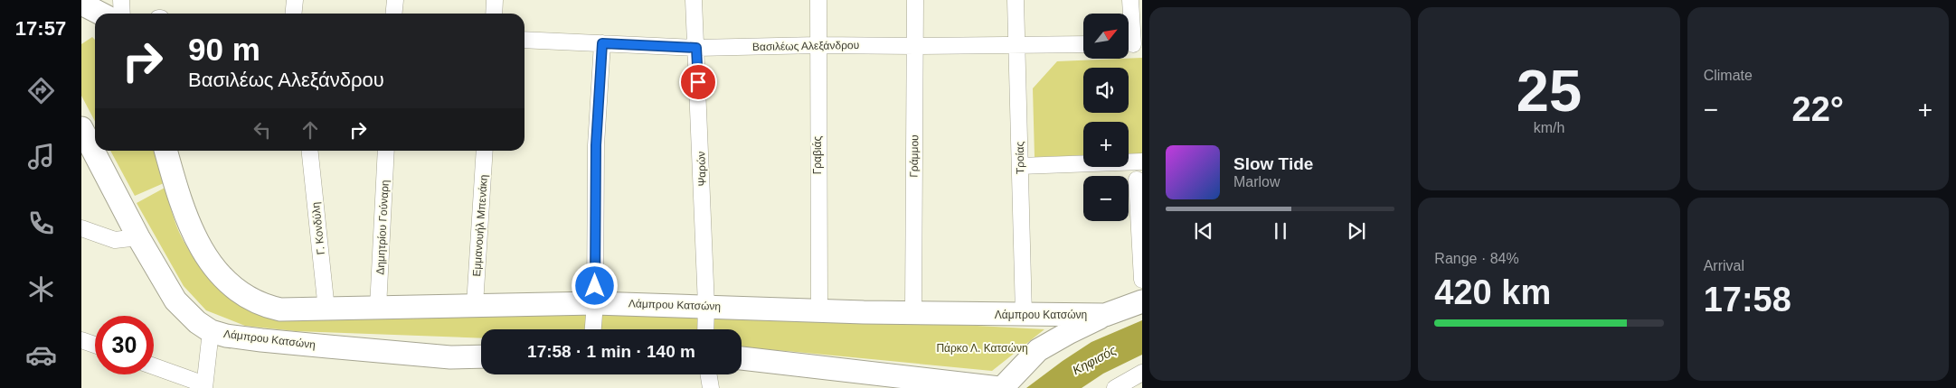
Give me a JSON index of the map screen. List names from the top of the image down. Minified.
{"streets":{"street":["Βασιλέως Αλεξάνδρου","Γραβιάς","Γράμμου","Τροίας","Ψαρών","Εμμανουήλ Μπενάκη","Δημητρίου Γούναρη","Γ. Κονδύλη","Λάμπρου Κατσώνη"]},"crossings":[["Βασιλέως Αλεξάνδρου","Γραβιάς"],["Βασιλέως Αλεξάνδρου","Γράμμου"],["Βασιλέως Αλεξάνδρου","Τροίας"],["Βασιλέως Αλεξάνδρου","Ψαρών"],["Γραβιάς","Λάμπρου Κατσώνη"],["Γράμμου","Λάμπρου Κατσώνη"],["Τροίας","Λάμπρου Κατσώνη"],["Ψαρών","Λάμπρου Κατσώνη"],["Εμμανουήλ Μπενάκη","Λάμπρου Κατσώνη"],["Δημητρίου Γούναρη","Λάμπρου Κατσώνη"],["Γ. Κονδύλη","Λάμπρου Κατσώνη"]],"water":["Κηφισός"],"parks":["Πάρκο Λ. Κατσώνη"],"north":"top right","page":{"tabs":"17:57","tile":[["25","km/h"],"Climate",["Range · 84%","420 km"],["Arrival","17:58"]],"map_buttons":["+","−"],"turn":["90 m","Βασιλέως Αλεξάνδρου"],"heat":["−","22°","+"],"song":["Slow Tide","Marlow"],"limit":"30","trip":"17:58 · 1 min · 140 m"}}
